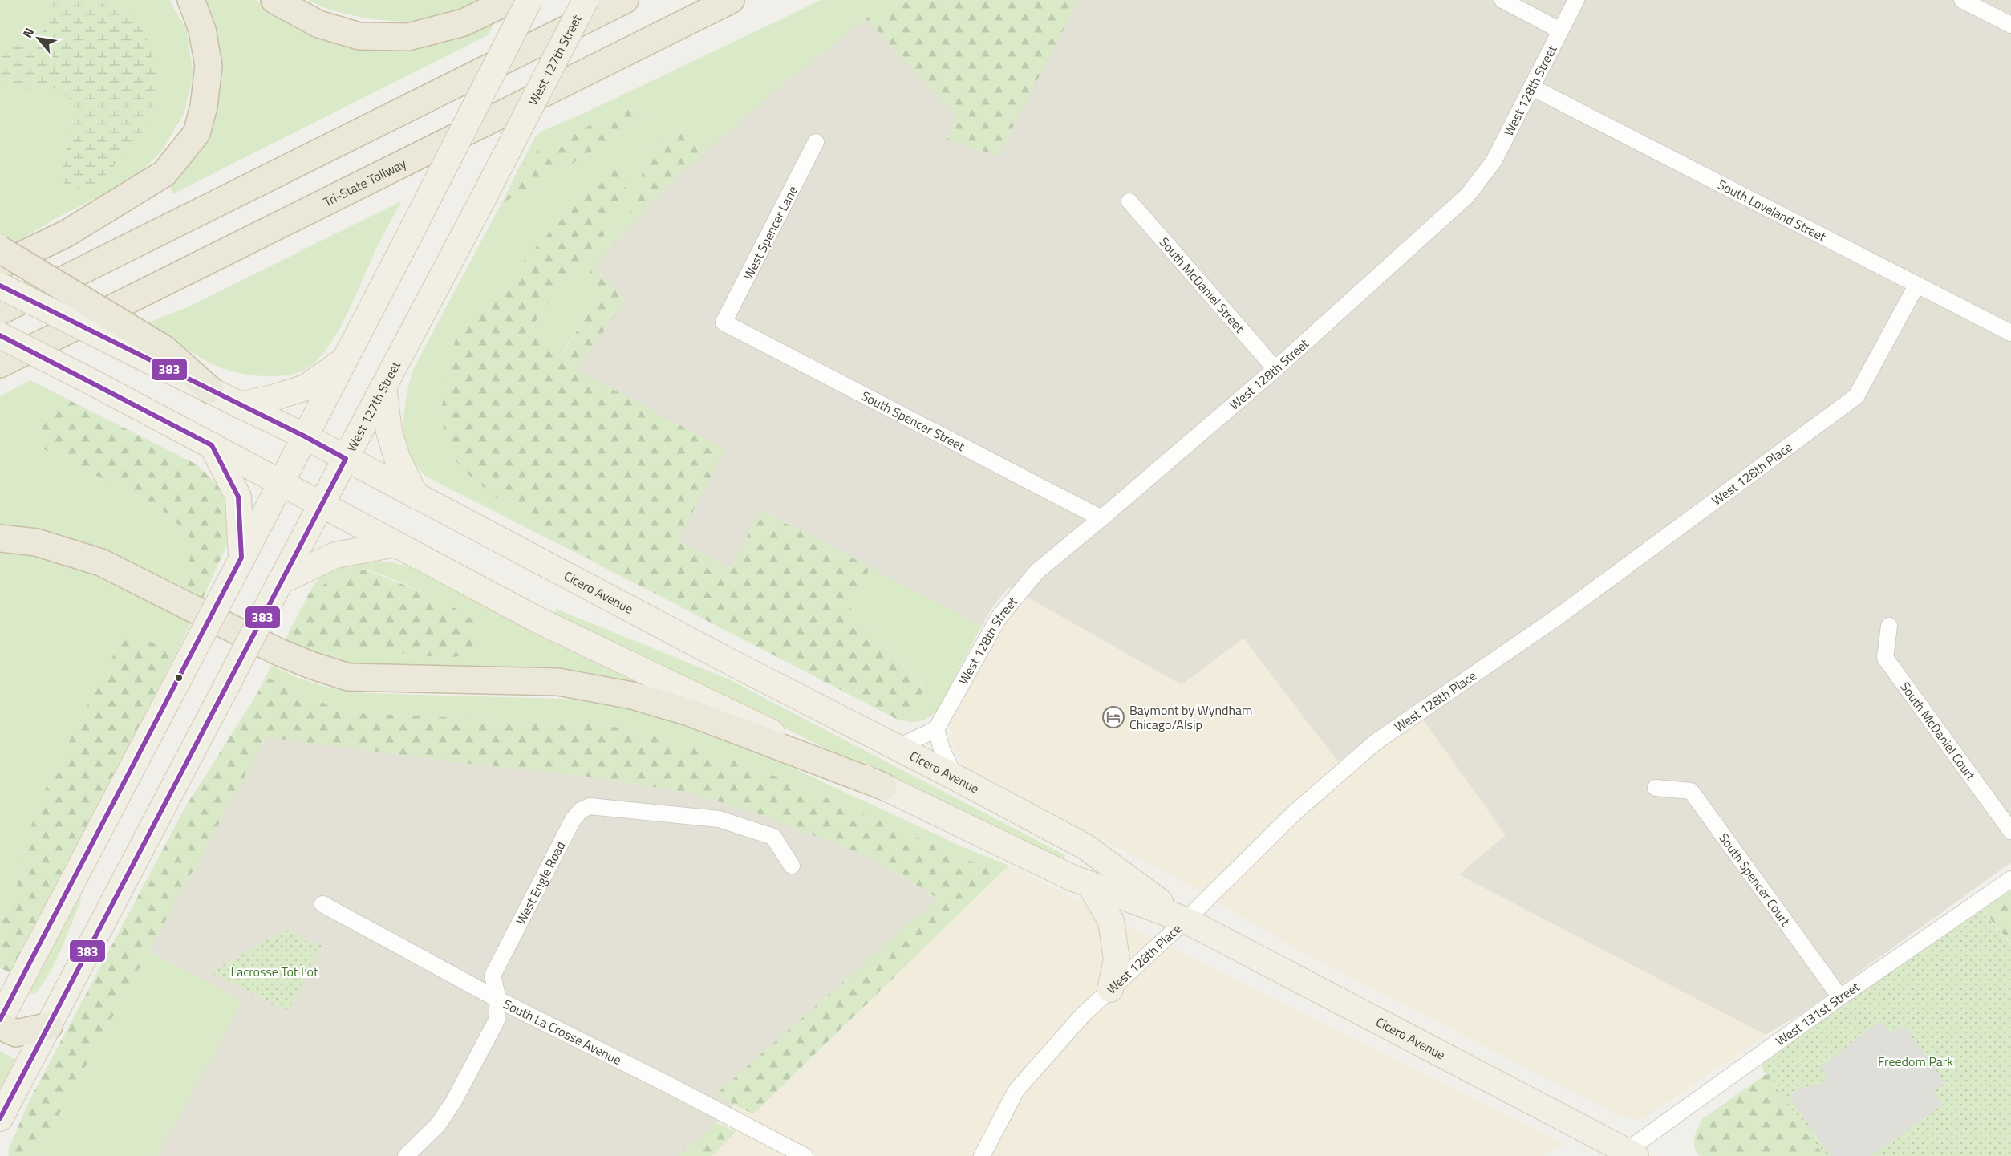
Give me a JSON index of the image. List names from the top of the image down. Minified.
{"streets":{"highway":["Tri-State Tollway"],"main road":["West 127th Street","Cicero Avenue"],"street":["West 128th Street","South Loveland Street","West Spencer Lane","South McDaniel Street","South Spencer Street","West 128th Place","South McDaniel Court","South Spencer Court","West Engle Road","West 131st Street","South La Crosse Avenue"]},"crossings":[["West 127th Street","Cicero Avenue"],["West 128th Street","South Loveland Street"],["West 128th Street","South McDaniel Street"],["West 128th Street","South Spencer Street"],["South Loveland Street","West 128th Place"],["West Spencer Lane","South Spencer Street"],["West 128th Place","Cicero Avenue"],["Cicero Avenue","West 131st Street"],["South Spencer Court","West 131st Street"],["West Engle Road","South La Crosse Avenue"]],"parks":["Lacrosse Tot Lot","Freedom Park"],"places":{"hotel":["Baymont by Wyndham Chicago/Alsip"]},"lines":["transit line 383"],"north":"top left"}
